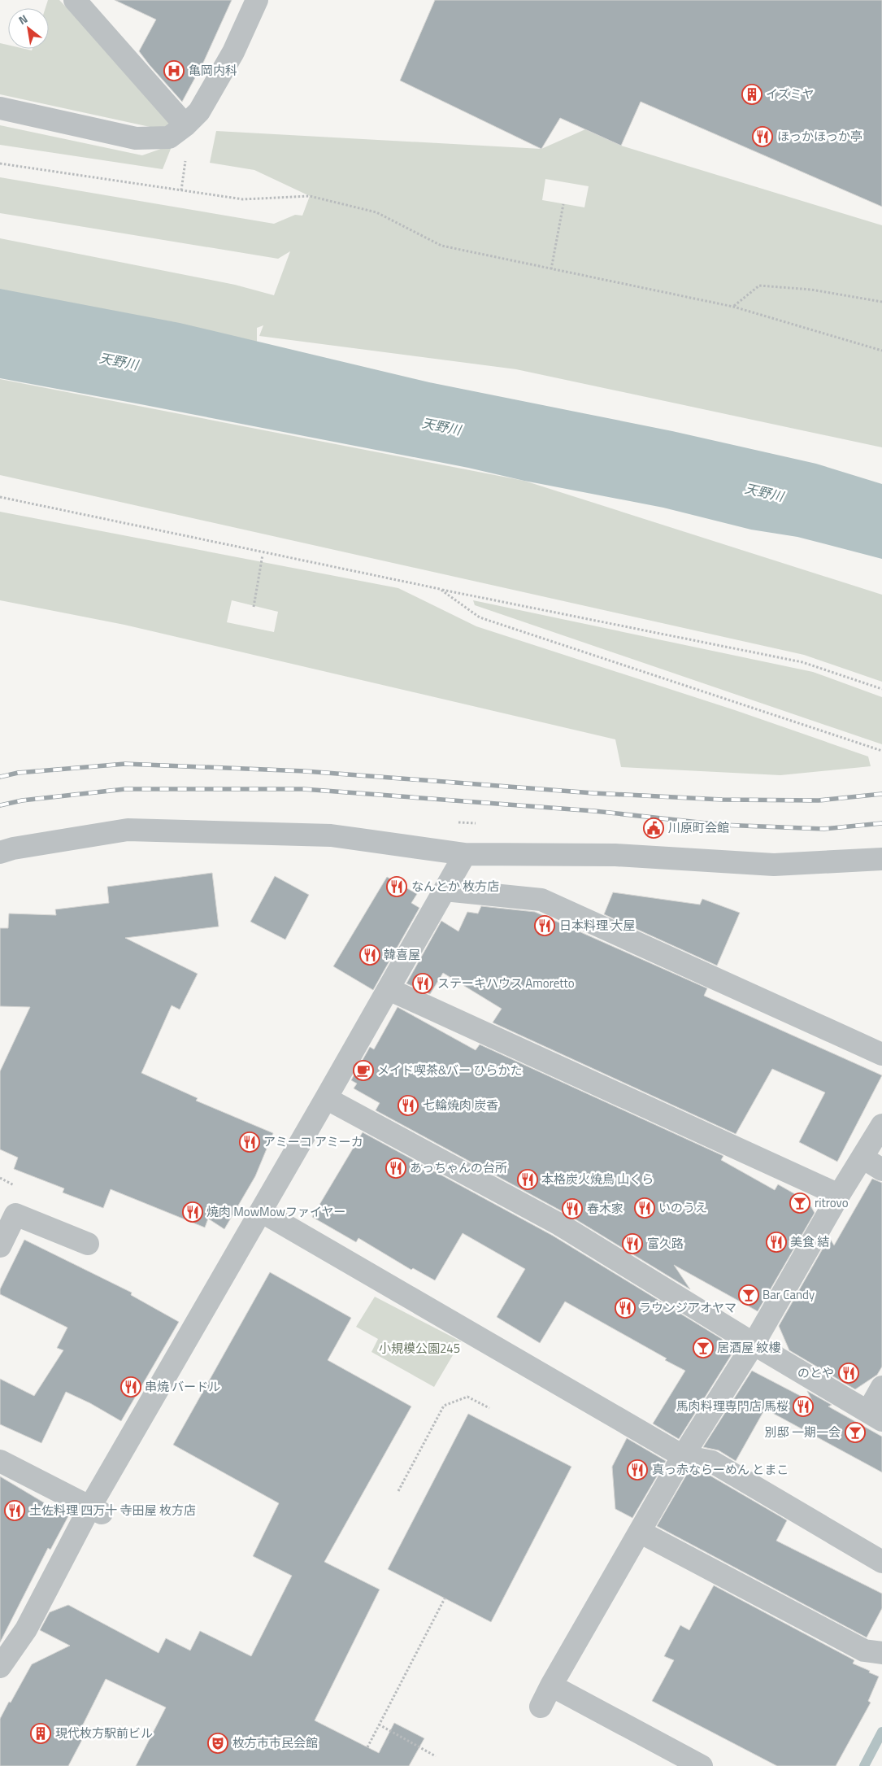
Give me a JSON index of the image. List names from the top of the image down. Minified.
{"water":["天野川"],"parks":["小規模公園245"],"places":{"hospital":["亀岡内科"],"building":["イズミヤ","現代枚方駅前ビル"],"restaurant":["ほっかほっか亭","なんとか 枚方店","日本料理 大屋","韓喜屋","ステーキハウス Amoretto","七輪焼肉 炭香","アミーコ アミーカ","あっちゃんの台所","本格炭火焼鳥 山くら","いのうえ","春木家","焼肉 MowMowファイヤー","美食 結","富久路","ラウンジアオヤマ","のとや","串焼 バードル","馬肉料理専門店 馬桜","真っ赤ならーめん とまこ","土佐料理 四万十 寺田屋 枚方店"],"public building":["川原町会館"],"cafe":["メイド喫茶&バー ひらかた"],"bar":["ritrovo","Bar Candy","居酒屋 紋樓","別邸 一期一会"],"theatre":["枚方市市民会館"]},"north":"top left"}
